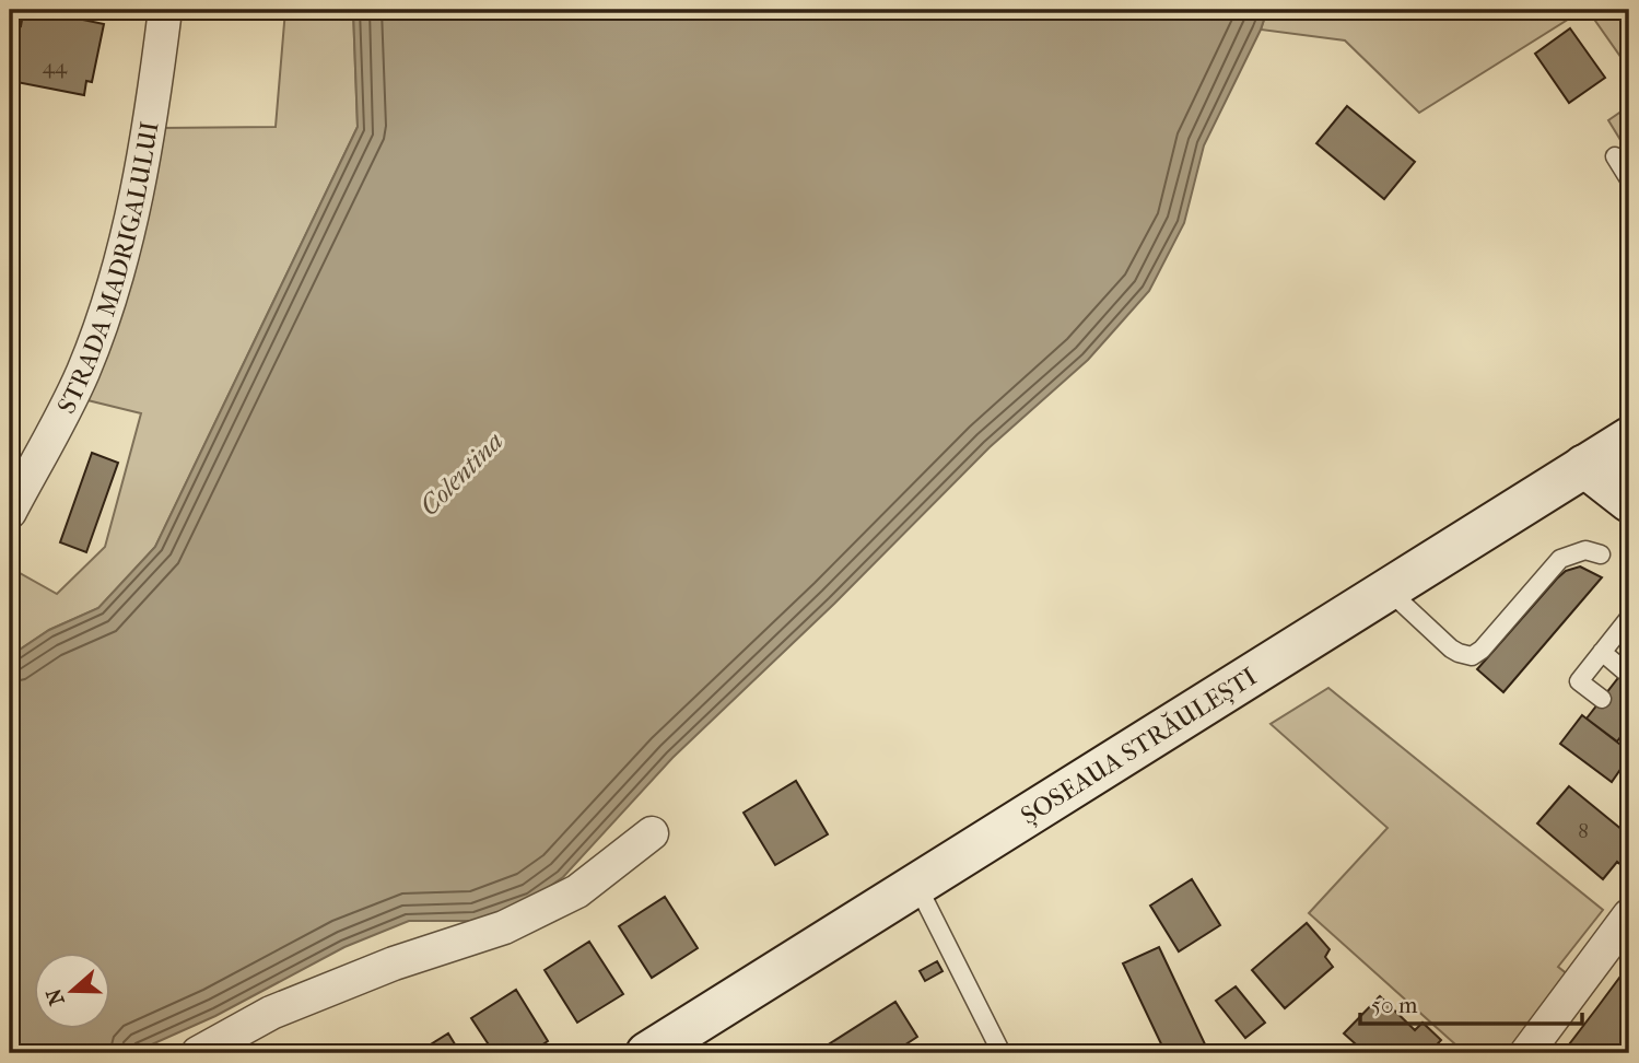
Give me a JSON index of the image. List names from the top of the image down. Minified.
{"streets":{"street":["STRADA MADRIGALULUI","ȘOSEAUA STRĂULEȘTI"]},"water":["Colentina"],"house_numbers":["44","8"],"scale_bar":"50 m","north":"left"}
